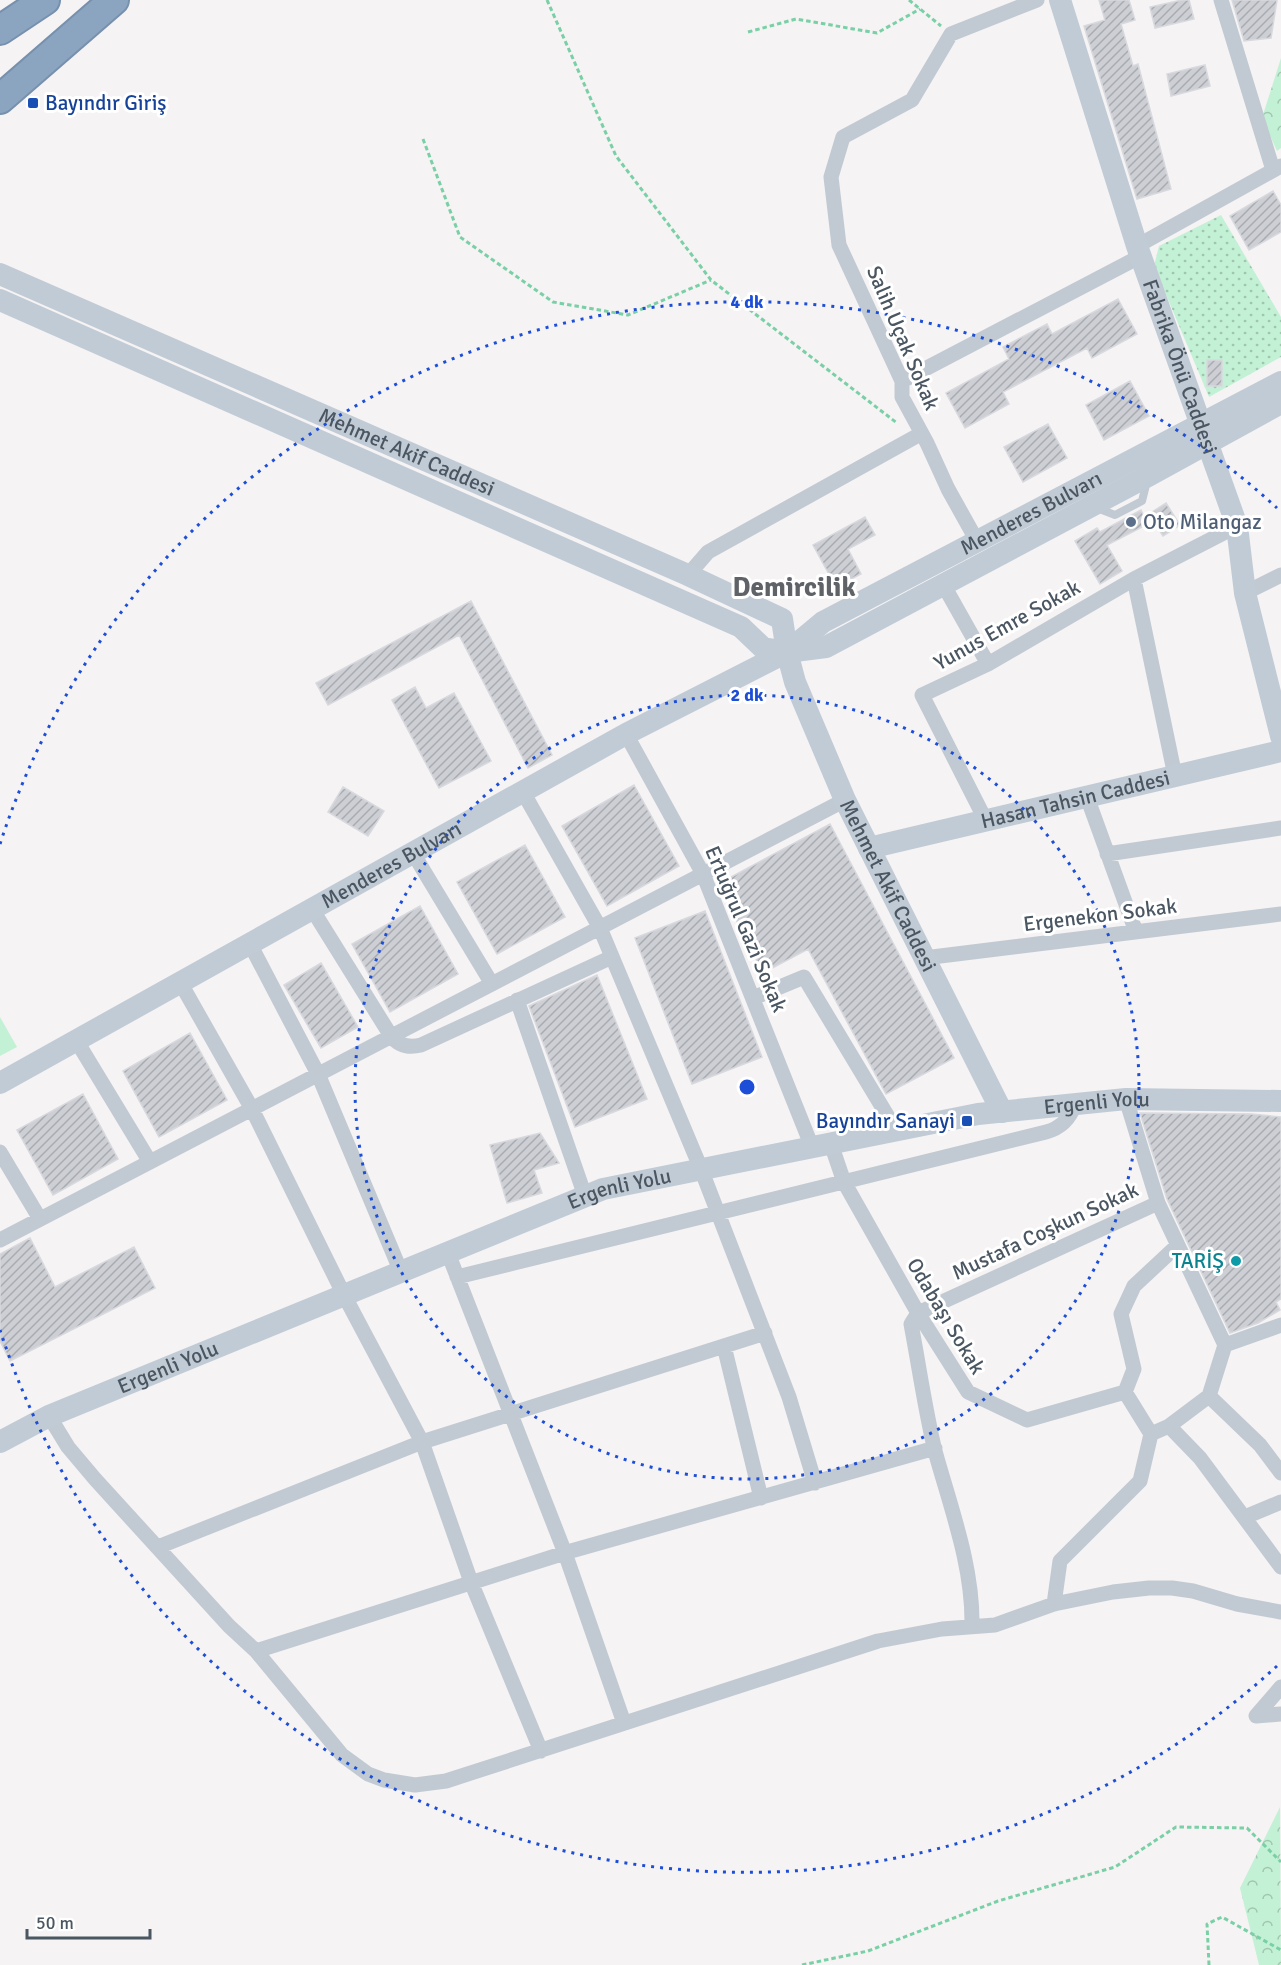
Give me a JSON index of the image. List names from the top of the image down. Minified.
{"streets":{"street":["Salih Uçak Sokak","Fabrika Önü Caddesi","Mehmet Akif Caddesi","Menderes Bulvarı","Yunus Emre Sokak","Hasan Tahsin Caddesi","Ergenekon Sokak","Ertuğrul Gazi Sokak","Ergenli Yolu","Mustafa Coşkun Sokak","Odabaşı Sokak"]},"crossings":[["Salih Uçak Sokak","Menderes Bulvarı"],["Fabrika Önü Caddesi","Menderes Bulvarı"],["Fabrika Önü Caddesi","Yunus Emre Sokak"],["Mehmet Akif Caddesi","Menderes Bulvarı"],["Mehmet Akif Caddesi","Hasan Tahsin Caddesi"],["Mehmet Akif Caddesi","Ergenekon Sokak"],["Mehmet Akif Caddesi","Ergenli Yolu"],["Menderes Bulvarı","Ertuğrul Gazi Sokak"],["Yunus Emre Sokak","Hasan Tahsin Caddesi"],["Ertuğrul Gazi Sokak","Ergenli Yolu"],["Ertuğrul Gazi Sokak","Odabaşı Sokak"],["Ergenli Yolu","Odabaşı Sokak"],["Mustafa Coşkun Sokak","Odabaşı Sokak"]],"districts":["Demircilik"],"places":{"transit":["Bayındır Giriş","Bayındır Sanayi"],"other":["Oto Milangaz","TARİŞ"]},"scale_bar":"50 m","rings":["4 dk","2 dk"]}
